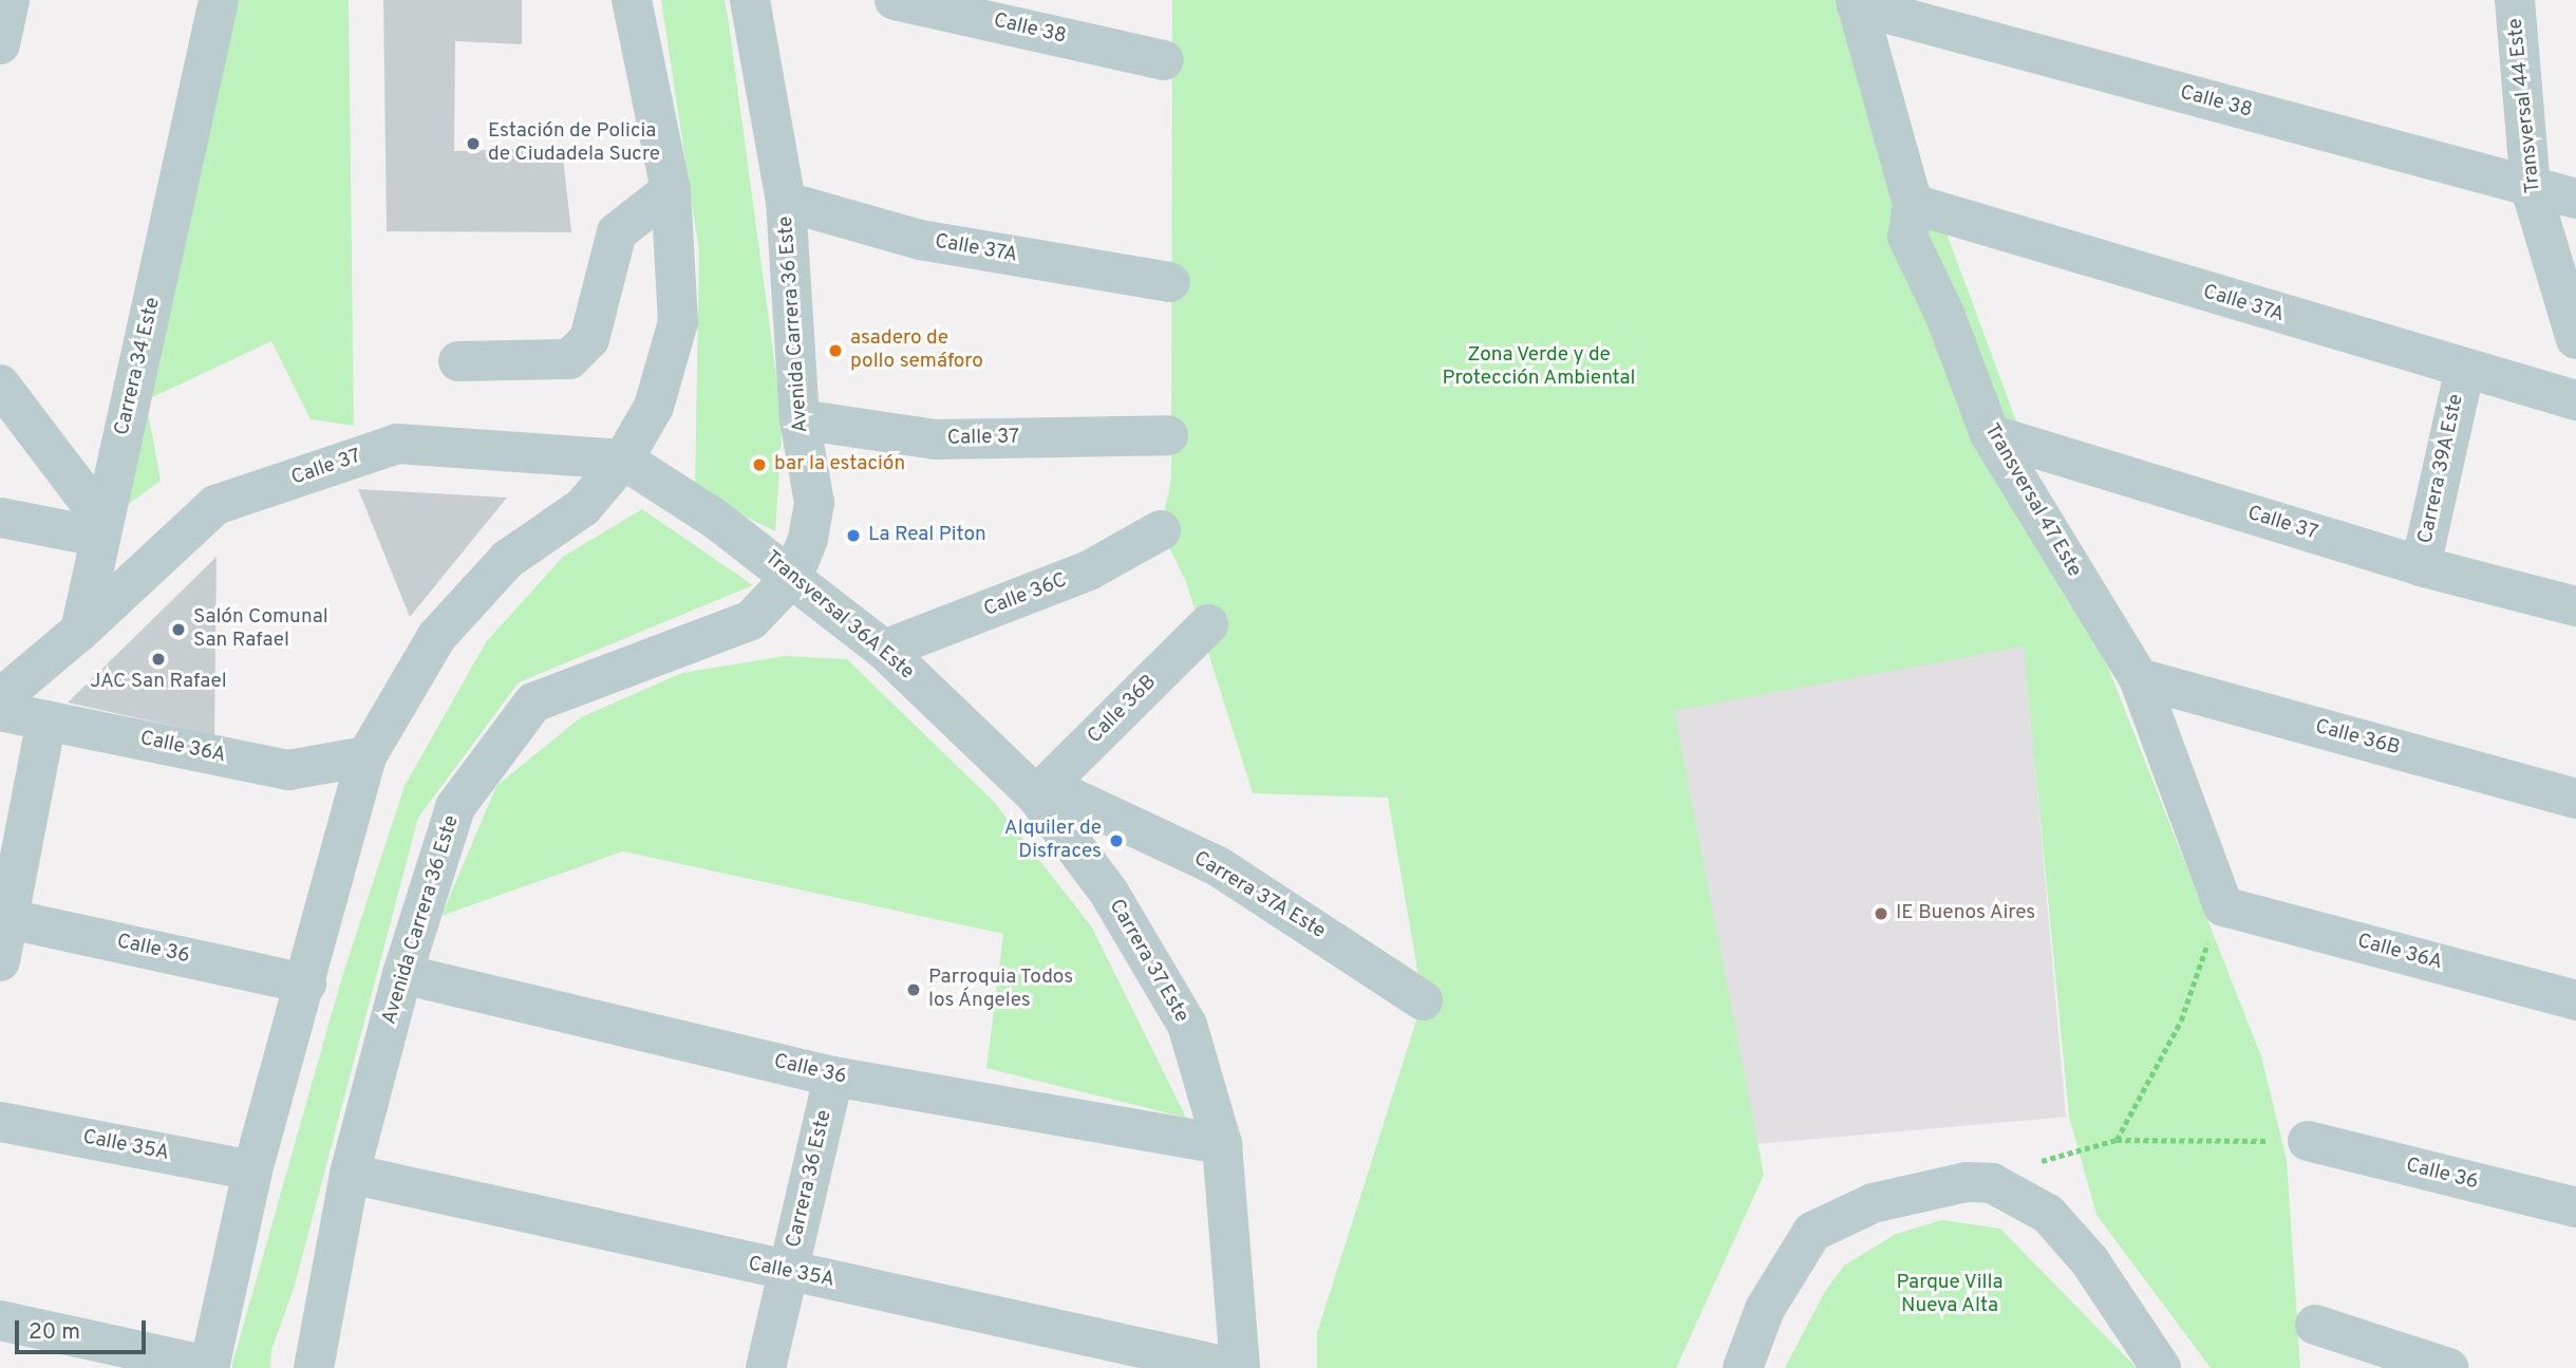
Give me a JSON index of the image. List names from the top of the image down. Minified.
{"streets":{"street":["Calle 38","Transversal 44 Este","Calle 37A","Avenida Carrera 36 Este","Carrera 34 Este","Calle 37","Carrera 39A Este","Transversal 47 Este","Calle 36C","Transversal 36A Este","Calle 36B","Calle 36A","Carrera 37A Este","Calle 36","Carrera 37 Este","Calle 35A","Carrera 36 Este"]},"crossings":[["Calle 38","Transversal 44 Este"],["Calle 38","Transversal 47 Este"],["Calle 37A","Avenida Carrera 36 Este"],["Calle 37A","Carrera 39A Este"],["Calle 37A","Transversal 47 Este"],["Avenida Carrera 36 Este","Calle 37"],["Avenida Carrera 36 Este","Transversal 36A Este"],["Avenida Carrera 36 Este","Calle 36"],["Avenida Carrera 36 Este","Calle 35A"],["Carrera 34 Este","Calle 37"],["Calle 37","Carrera 39A Este"],["Calle 37","Transversal 47 Este"],["Calle 37","Transversal 36A Este"],["Transversal 47 Este","Calle 36B"],["Transversal 47 Este","Calle 36A"],["Calle 36C","Transversal 36A Este"],["Transversal 36A Este","Calle 36B"],["Transversal 36A Este","Carrera 37A Este"],["Transversal 36A Este","Carrera 37 Este"],["Calle 36B","Carrera 37A Este"],["Calle 36B","Carrera 37 Este"],["Carrera 37A Este","Carrera 37 Este"],["Calle 36","Carrera 37 Este"],["Calle 36","Carrera 36 Este"],["Calle 35A","Carrera 36 Este"]],"parks":["Zona Verde y de Protección Ambiental","Parque Villa Nueva Alta"],"places":["Estación de Policia de Ciudadela Sucre","asadero de pollo semáforo","bar la estación","La Real Piton","Salón Comunal San Rafael","JAC San Rafael","Alquiler de Disfraces","IE Buenos Aires","Parroquia Todos los Ángeles"],"scale_bar":"20 m"}
